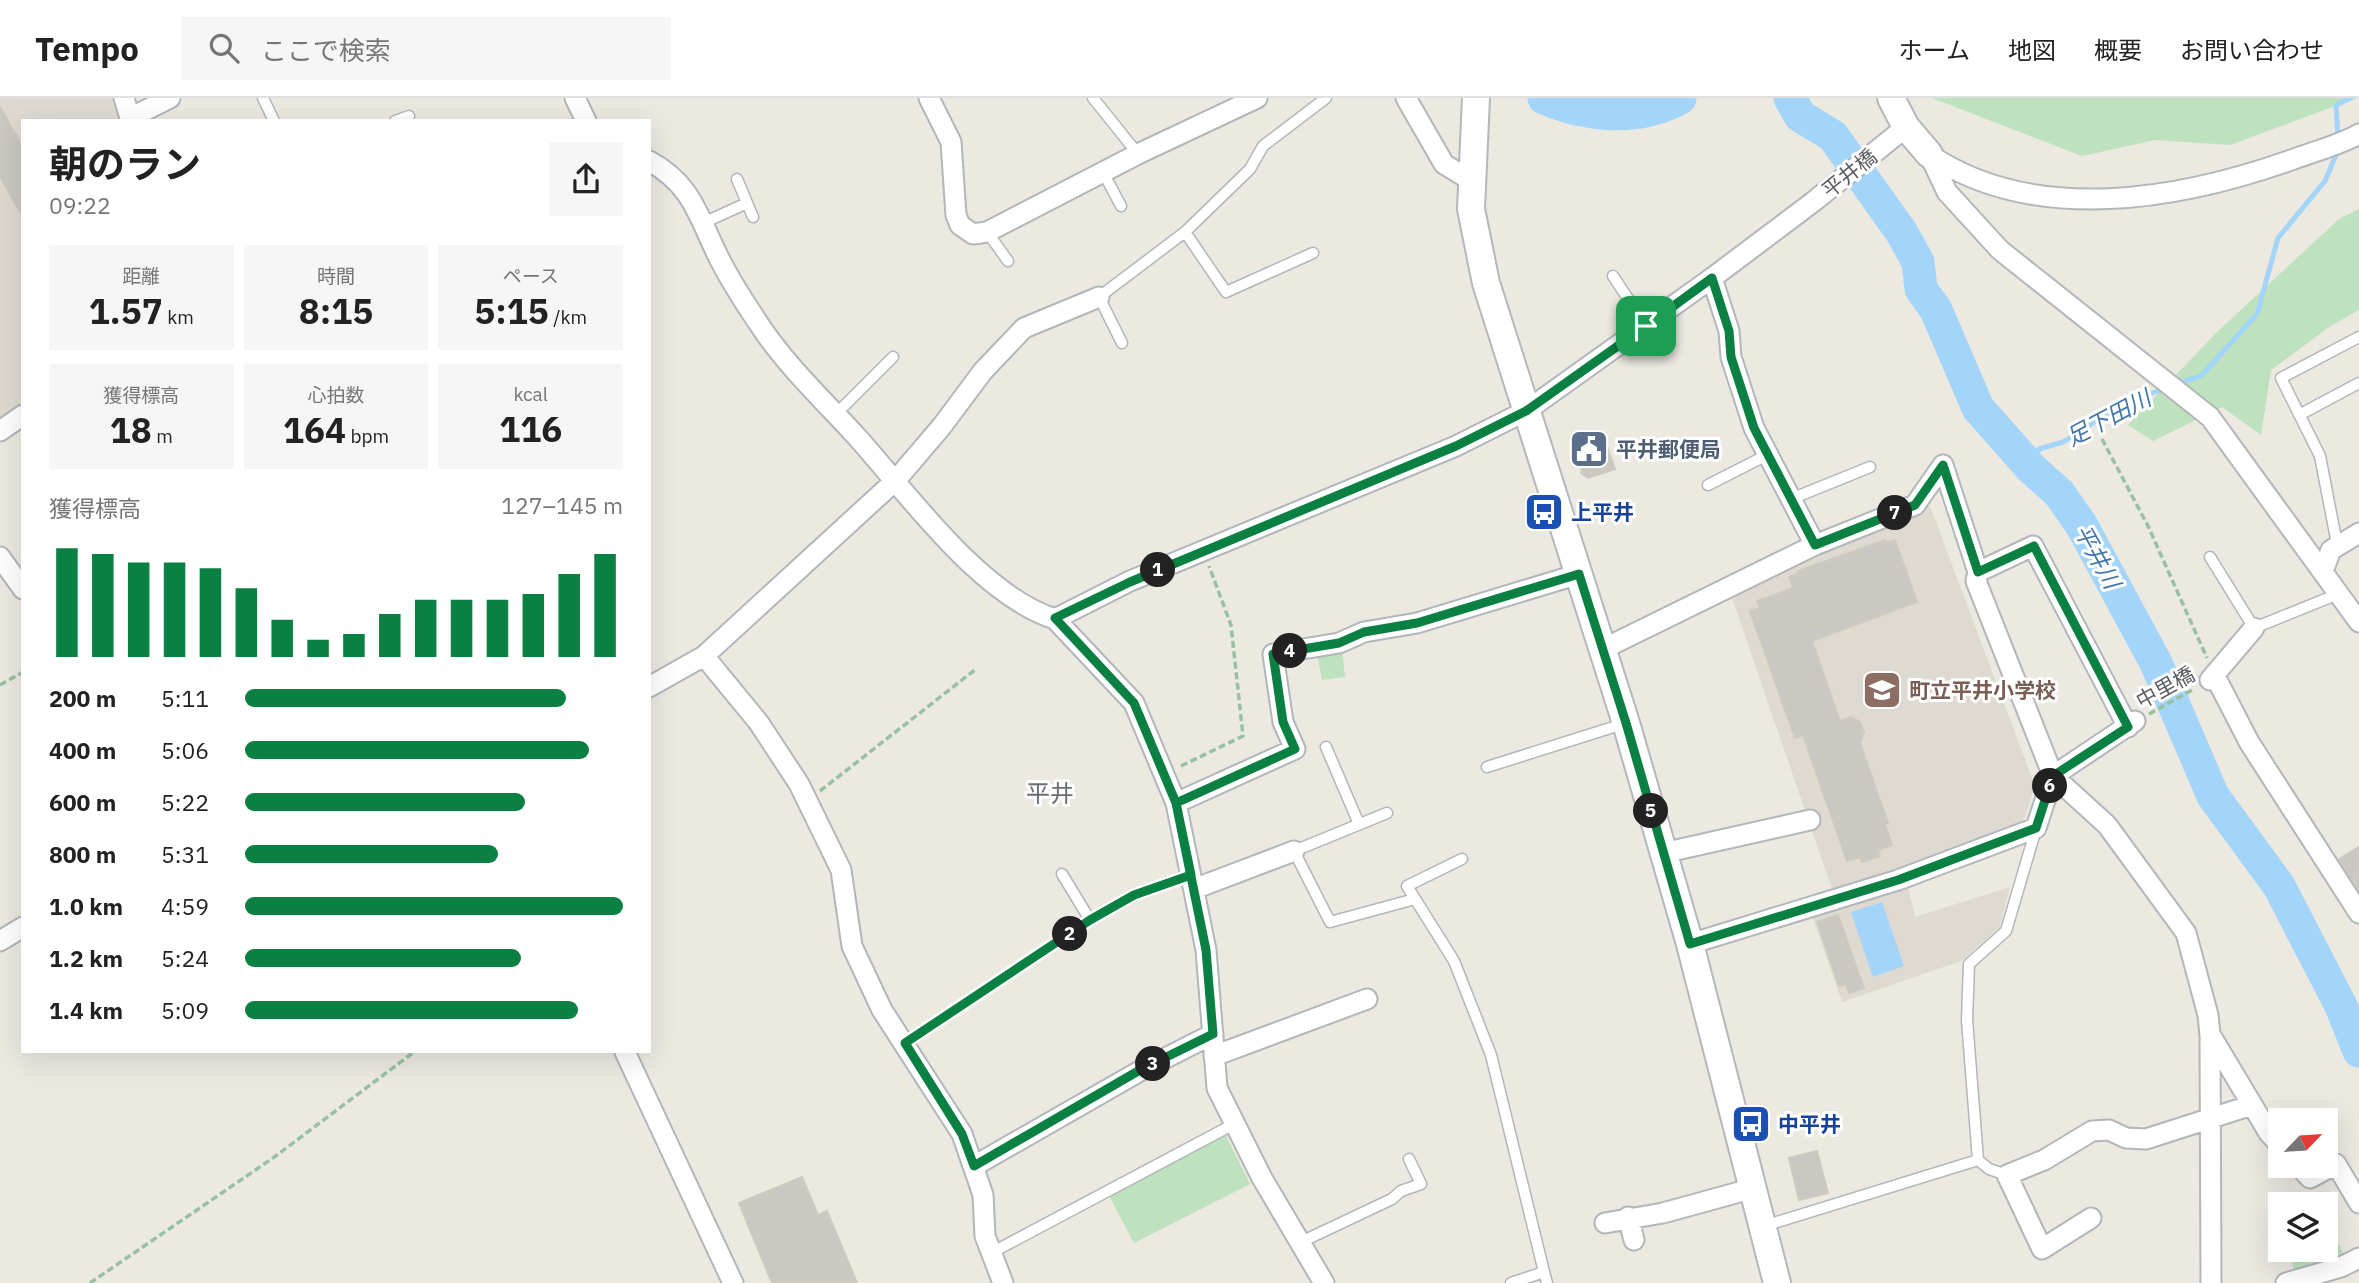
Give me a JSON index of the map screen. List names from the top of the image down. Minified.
{"streets":{"street":["平井橋"],"path":["中里橋"]},"districts":["平井"],"water":["足下田川","平井川"],"places":{"public building":["平井郵便局"],"bus stop":["上平井","中平井"],"school or university":["町立平井小学校"]},"north":"top right","page":{"header":"Tempo","search":"ここで検索","nav":["ホーム","地図","概要","お問い合わせ"],"heading":["朝のラン","09:22"],"stats":[["距離","1.57 km"],["時間","8:15"],["ペース","5:15 /km"],["獲得標高","18 m"],["心拍数","164 bpm"],["kcal","116"]],"chart":["獲得標高","127–145 m"],"pins":["7","1","4","6","5","2","3"],"list":[{"name":"200 m","note":"5:11"},{"name":"400 m","note":"5:06"},{"name":"600 m","note":"5:22"},{"name":"800 m","note":"5:31"},{"name":"1.0 km","note":"4:59"},{"name":"1.2 km","note":"5:24"},{"name":"1.4 km","note":"5:09"}]}}
